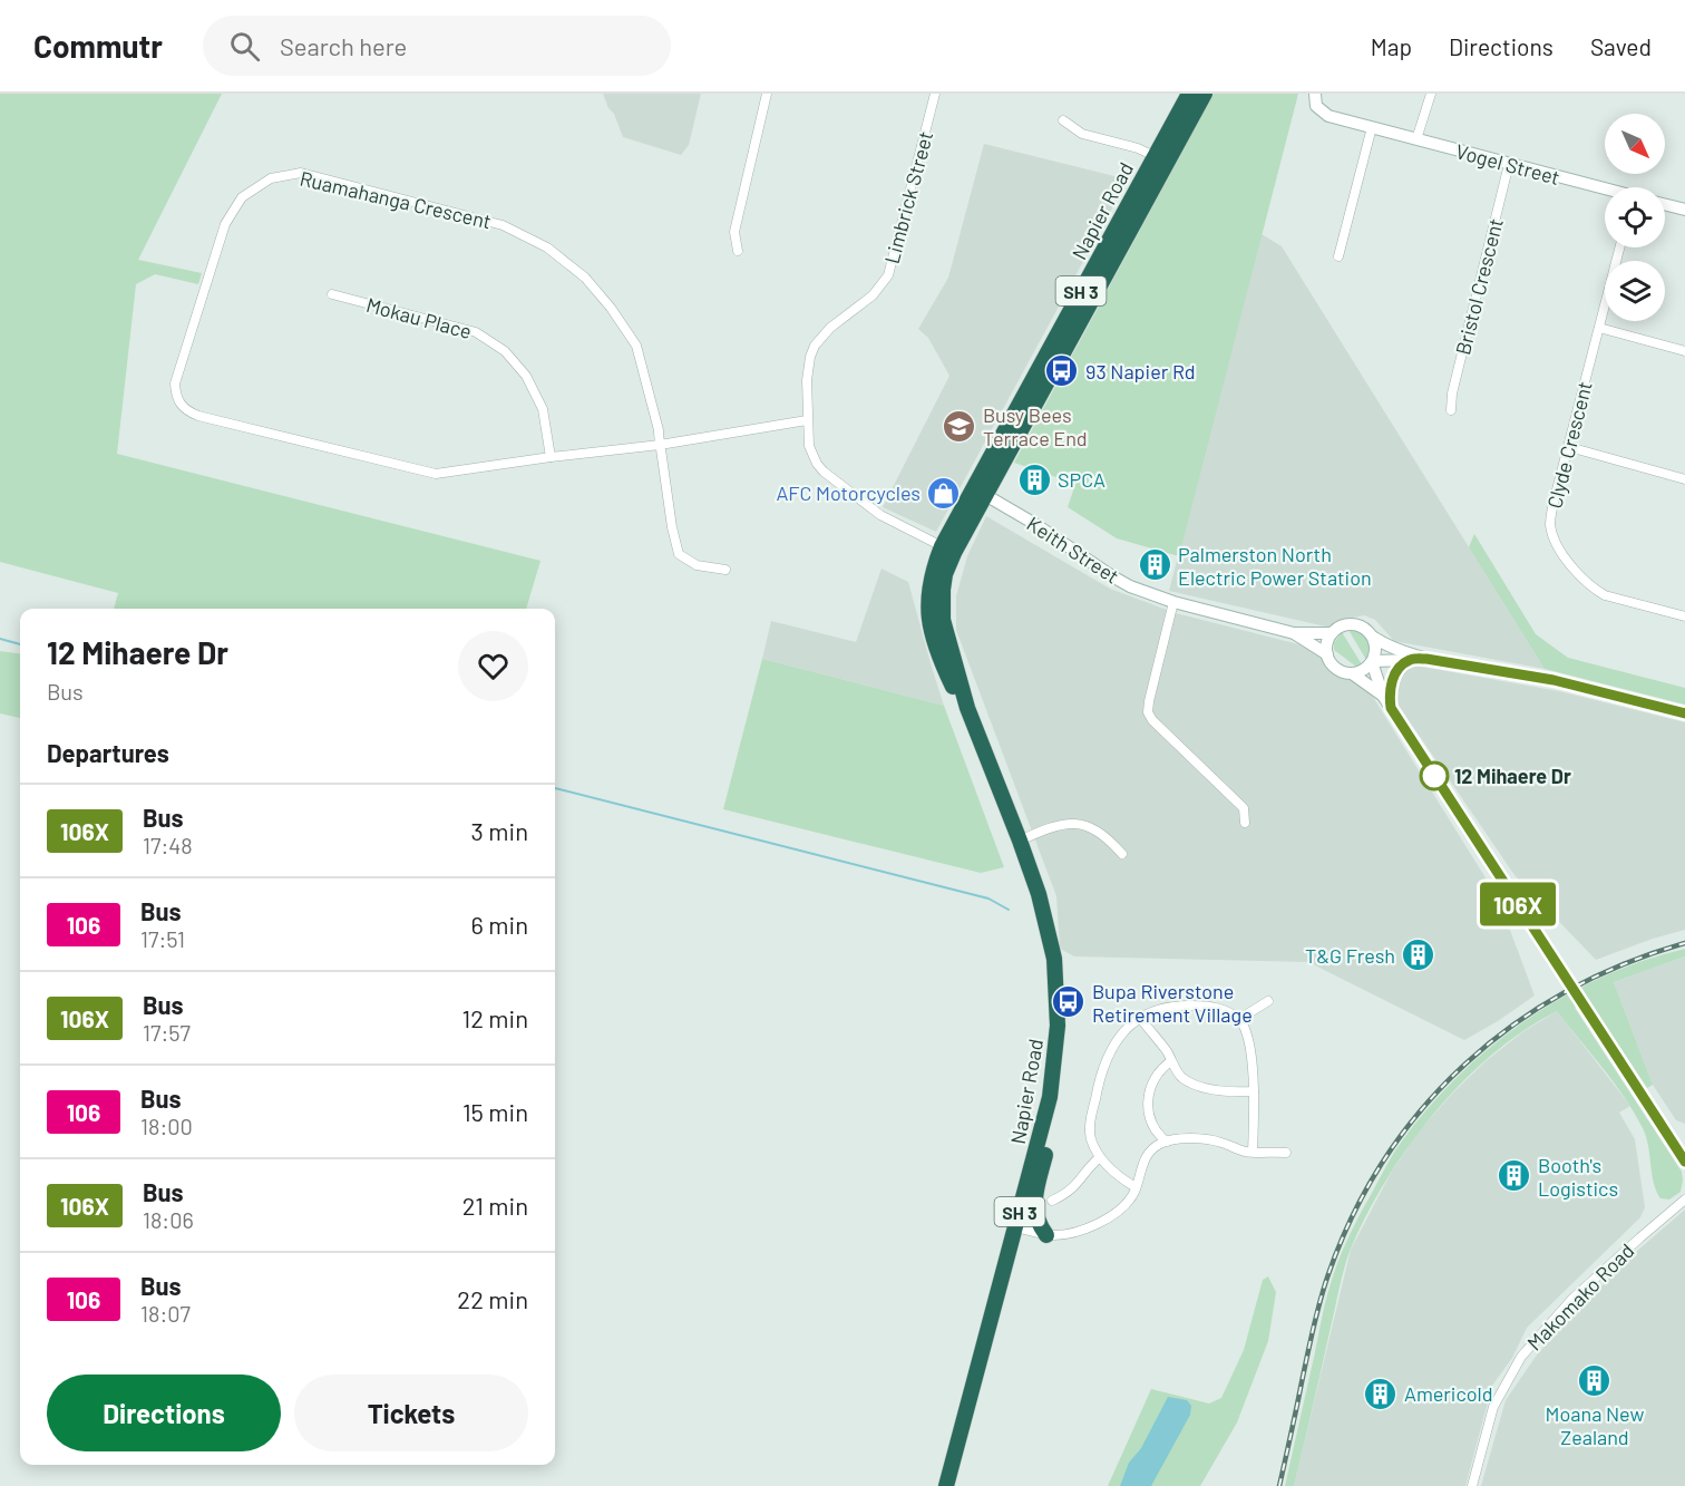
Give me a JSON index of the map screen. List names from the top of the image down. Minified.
{"streets":{"highway":["Napier Road","SH 3"],"main road":["Vogel Street","Keith Street"],"street":["Limbrick Street","Ruamahanga Crescent","Bristol Crescent","Mokau Place","Clyde Crescent","Makomako Road"]},"crossings":[["Vogel Street","Bristol Crescent"],["Limbrick Street","Ruamahanga Crescent"],["Limbrick Street","Napier Road"],["Ruamahanga Crescent","Mokau Place"],["Napier Road","Keith Street"]],"places":{"bus stop":["93 Napier Rd","Bupa Riverstone Retirement Village"],"school or university":["Busy Bees Terrace End"],"building":["SPCA","Palmerston North Electric Power Station","T&G Fresh","Booth's Logistics","Moana New Zealand","Americold"],"shop":["AFC Motorcycles"],"other":["12 Mihaere Dr"]},"lines":["bus line 106X"],"north":"bottom right","page":{"header":"Commutr","search":"Search here","nav":["Map","Directions","Saved"],"on_map":"106X","heading":[["12 Mihaere Dr","Bus"],"Departures"],"list":[{"mark":"106X","name":"Bus","note":"17:48","value":"3 min"},{"mark":"106","name":"Bus","note":"17:51","value":"6 min"},{"mark":"106X","name":"Bus","note":"17:57","value":"12 min"},{"mark":"106","name":"Bus","note":"18:00","value":"15 min"},{"mark":"106X","name":"Bus","note":"18:06","value":"21 min"},{"mark":"106","name":"Bus","note":"18:07","value":"22 min"}],"buttons":["Directions","Tickets"]}}
